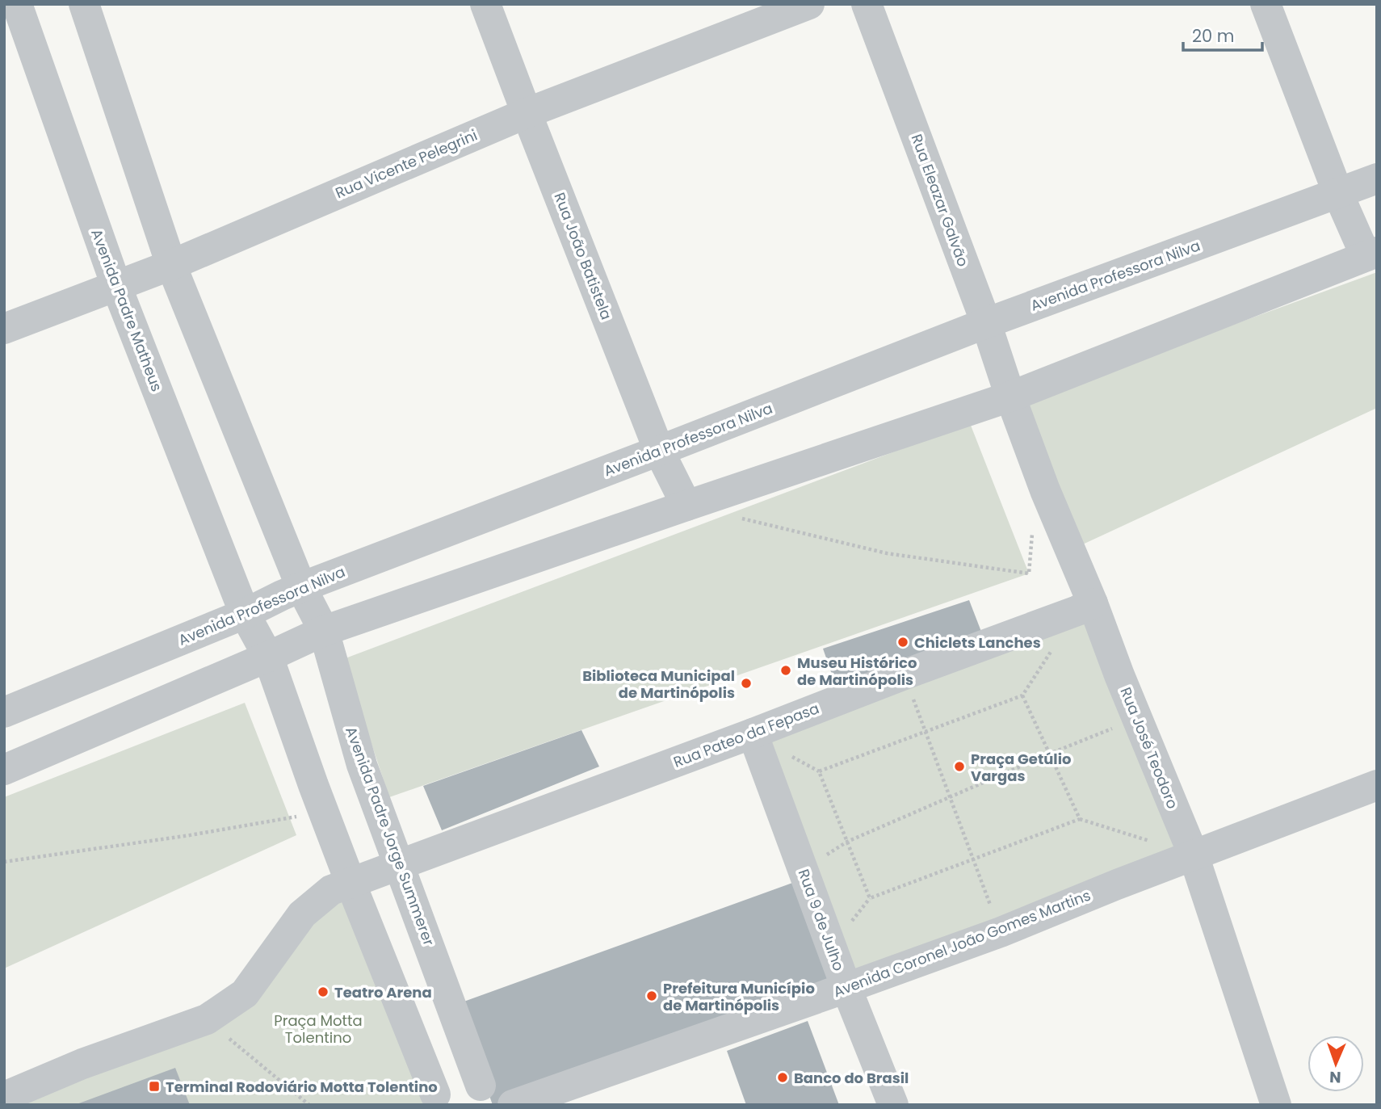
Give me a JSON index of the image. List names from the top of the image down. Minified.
{"streets":{"street":["Rua Vicente Pelegrini","Rua Eleazar Galvão","Rua João Batistela","Avenida Professora Nilva","Avenida Padre Matheus","Rua Pateo da Fepasa","Rua José Teodoro","Avenida Padre Jorge Summerer","Rua 9 de Julho","Avenida Coronel João Gomes Martins"]},"crossings":[["Rua Vicente Pelegrini","Rua João Batistela"],["Rua Vicente Pelegrini","Avenida Padre Matheus"],["Rua Eleazar Galvão","Avenida Professora Nilva"],["Rua Eleazar Galvão","Rua José Teodoro"],["Rua João Batistela","Avenida Professora Nilva"],["Avenida Professora Nilva","Avenida Padre Matheus"],["Avenida Professora Nilva","Avenida Padre Jorge Summerer"],["Rua Pateo da Fepasa","Rua José Teodoro"],["Rua Pateo da Fepasa","Avenida Padre Jorge Summerer"],["Rua Pateo da Fepasa","Rua 9 de Julho"],["Rua José Teodoro","Avenida Coronel João Gomes Martins"],["Rua 9 de Julho","Avenida Coronel João Gomes Martins"]],"parks":["Praça Motta Tolentino"],"places":{"other":["Chiclets Lanches","Museu Histórico de Martinópolis","Biblioteca Municipal de Martinópolis","Praça Getúlio Vargas","Teatro Arena","Prefeitura Município de Martinópolis","Banco do Brasil"],"transit":["Terminal Rodoviário Motta Tolentino"]},"scale_bar":"20 m","north":"bottom"}
